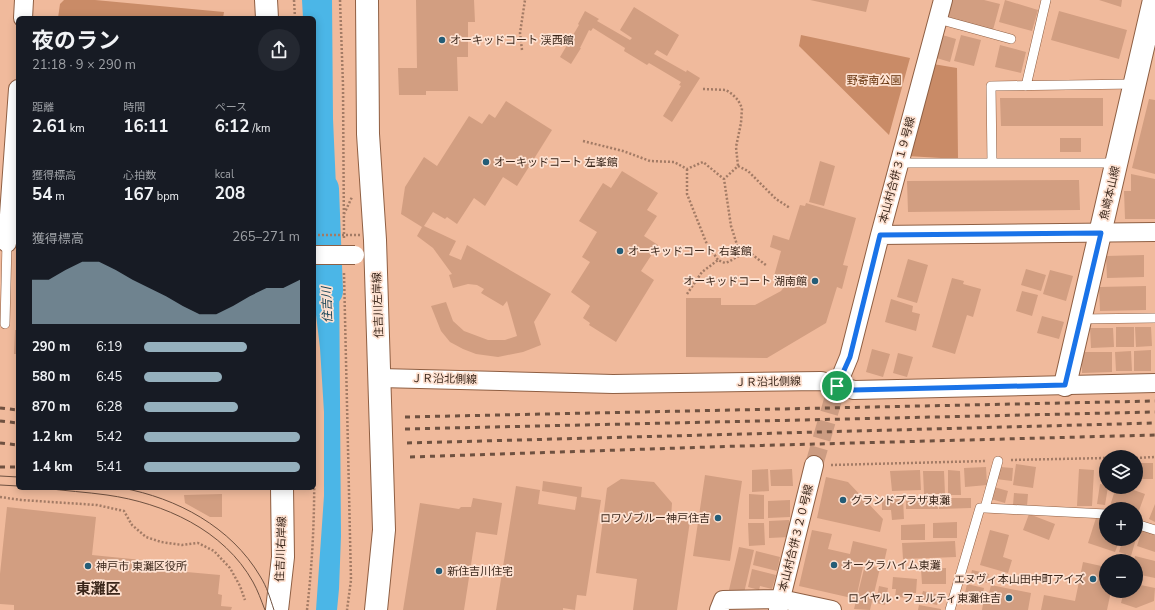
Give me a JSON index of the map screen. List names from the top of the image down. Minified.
{"streets":{"street":["本山村合併３１９号線","魚崎本山線","住吉川左岸線","ＪＲ沿北側線","本山村合併３２０号線","住吉川右岸線"]},"crossings":[["本山村合併３１９号線","ＪＲ沿北側線"],["魚崎本山線","ＪＲ沿北側線"],["住吉川左岸線","ＪＲ沿北側線"]],"districts":["東灘区"],"water":["住吉川"],"parks":["野寄南公園"],"places":["オーキッドコート 渓西館","オーキッドコート 左峯館","オーキッドコート 右峯館","オーキッドコート 湖南館","グランドプラザ東灘","ロワゾブルー神戸住吉","オークラハイム東灘","神戸市 東灘区役所","新住吉川住宅","エヌヴィ本山田中町アイズ","ロイヤル・フェルティ東灘住吉"],"page":{"heading":["夜のラン","21:18 · 9 × 290 m"],"stats":[["距離","2.61 km"],["時間","16:11"],["ペース","6:12 /km"],["獲得標高","54 m"],["心拍数","167 bpm"],["kcal","208"]],"chart":["獲得標高","265–271 m"],"list":[{"name":"290 m","note":"6:19"},{"name":"580 m","note":"6:45"},{"name":"870 m","note":"6:28"},{"name":"1.2 km","note":"5:42"},{"name":"1.4 km","note":"5:41"}],"map_buttons":["+","−"]}}
